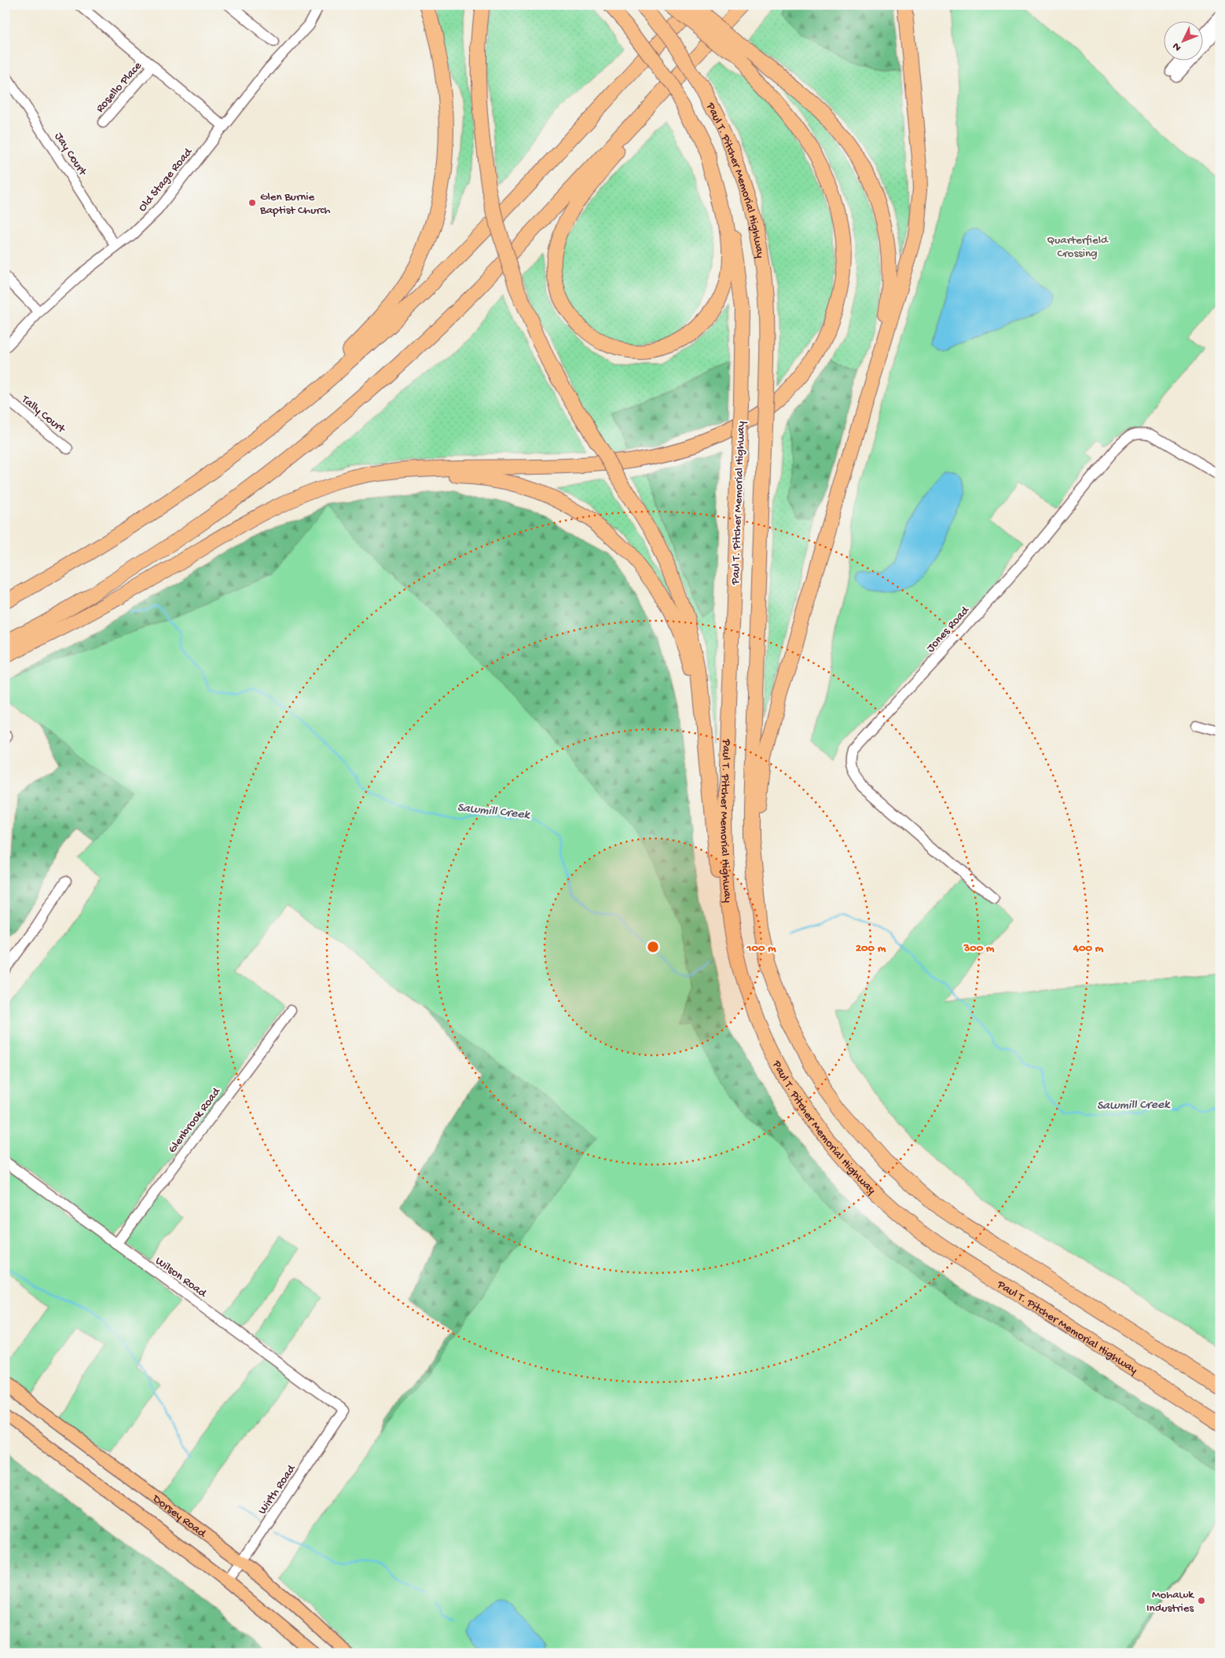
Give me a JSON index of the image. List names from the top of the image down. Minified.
{"streets":{"highway":["Paul T. Pitcher Memorial Highway"],"main road":["Dorsey Road"],"street":["Rosello Place","Jay Court","Old Stage Road","Tally Court","Jones Road","Glenbrook Road","Wilson Road","Wirth Road"]},"crossings":[["Jay Court","Old Stage Road"],["Glenbrook Road","Wilson Road"],["Wilson Road","Wirth Road"],["Wirth Road","Dorsey Road"]],"water":["Sawmill Creek"],"parks":["Quarterfield Crossing"],"places":["Glen Burnie Baptist Church","Mohawk Industries"],"north":"bottom left","rings":["100 m","200 m","300 m","400 m"]}
